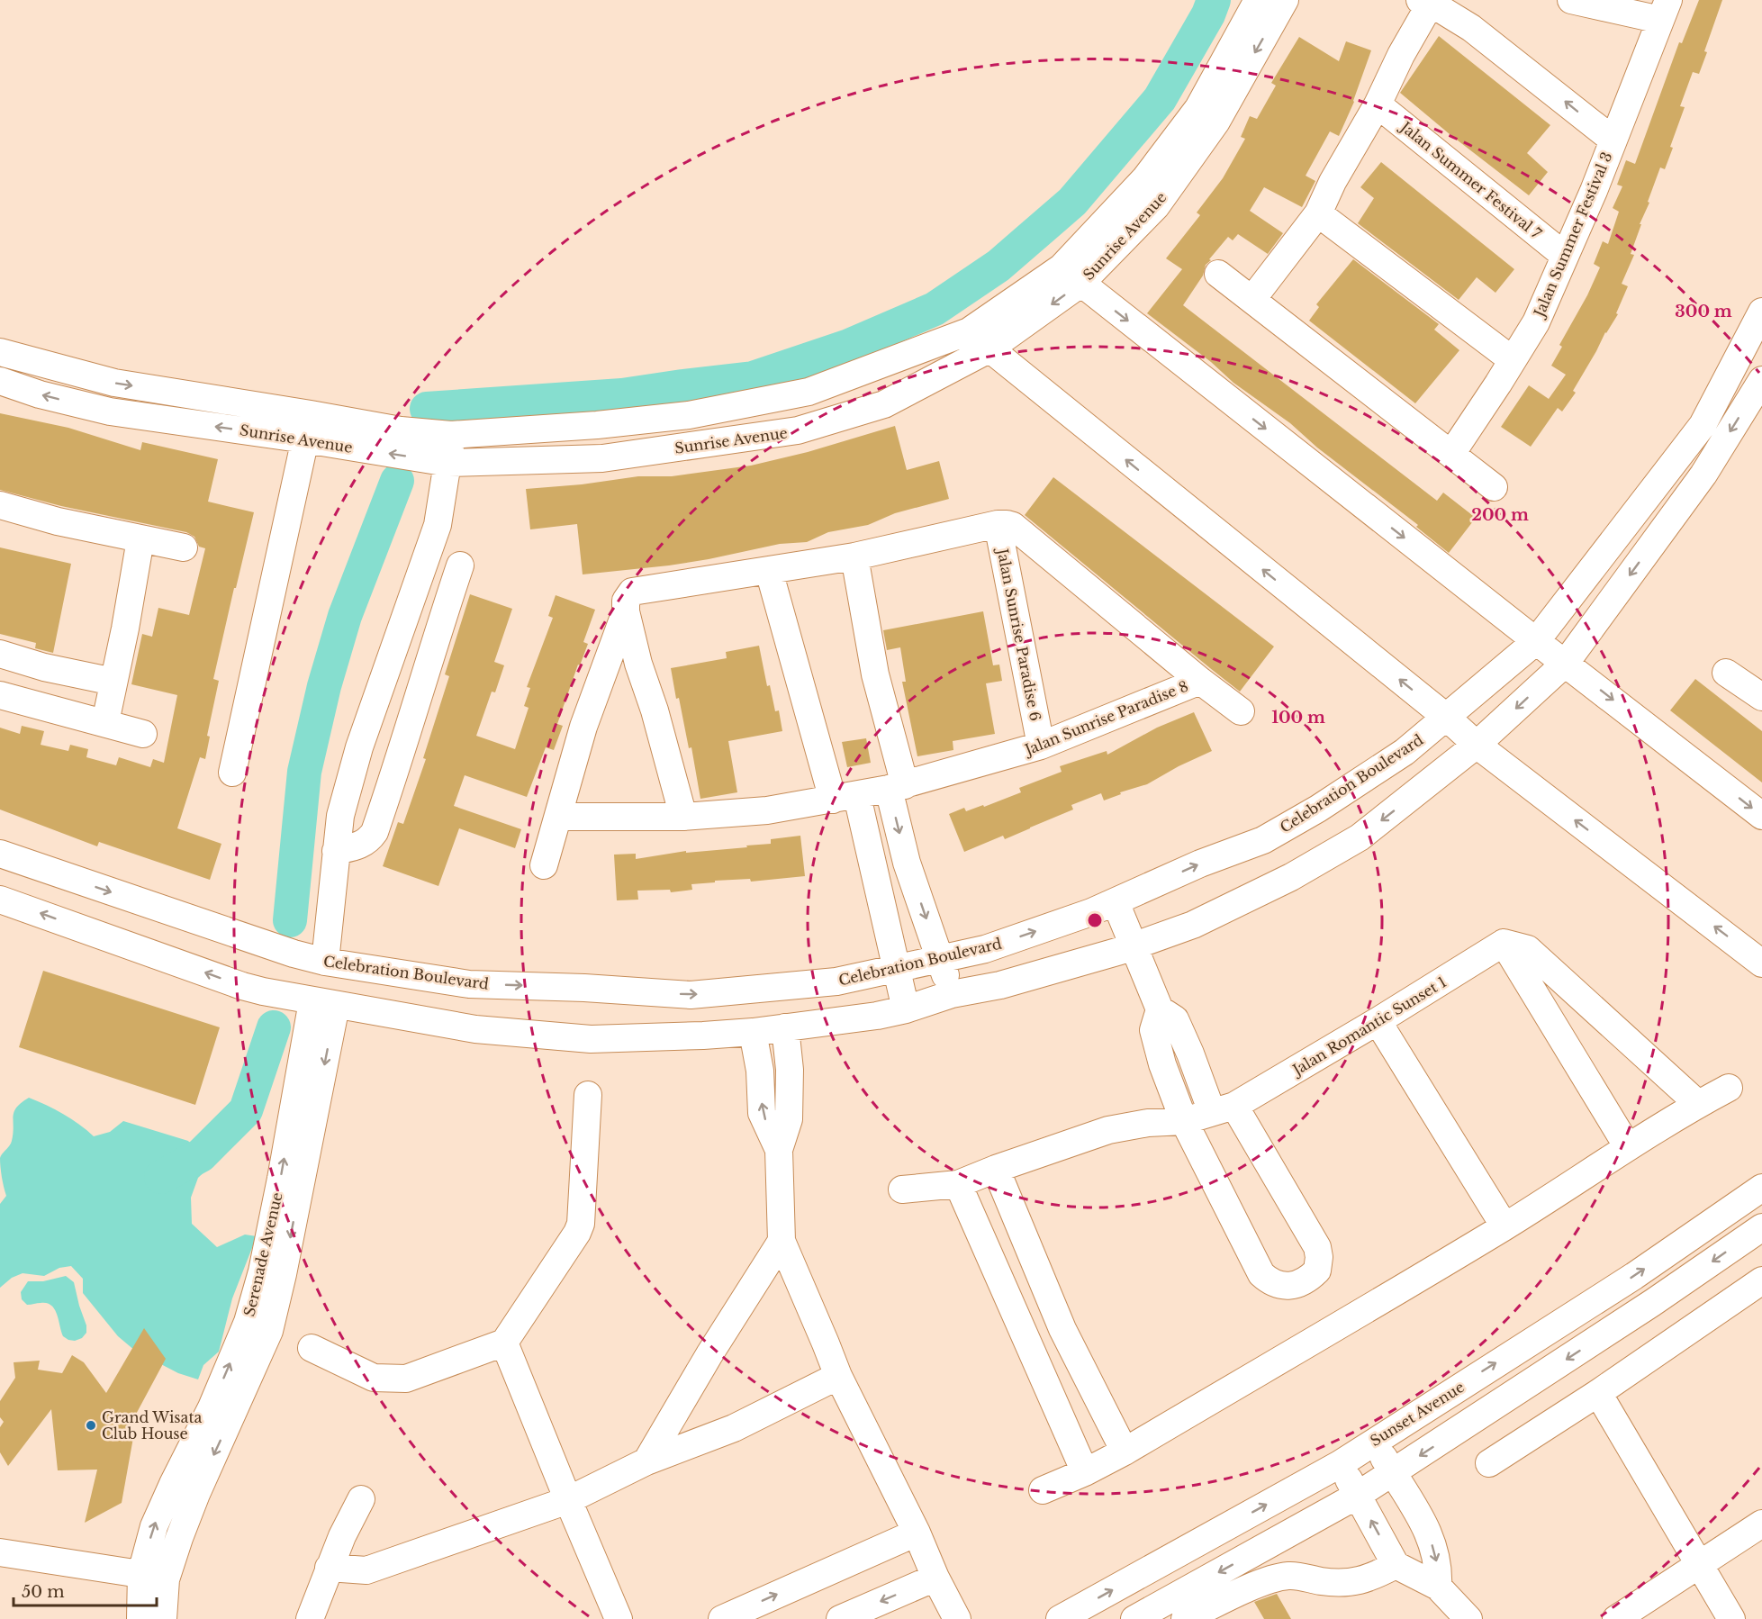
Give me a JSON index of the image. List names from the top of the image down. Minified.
{"streets":{"street":["Jalan Summer Festival 7","Jalan Summer Festival 3","Sunrise Avenue","Jalan Sunrise Paradise 6","Jalan Sunrise Paradise 8","Celebration Boulevard","Jalan Romantic Sunset 1","Serenade Avenue","Sunset Avenue"]},"crossings":[["Jalan Summer Festival 7","Jalan Summer Festival 3"],["Jalan Sunrise Paradise 6","Jalan Sunrise Paradise 8"]],"places":["Grand Wisata Club House"],"scale_bar":"50 m","rings":["300 m","200 m","100 m"]}
